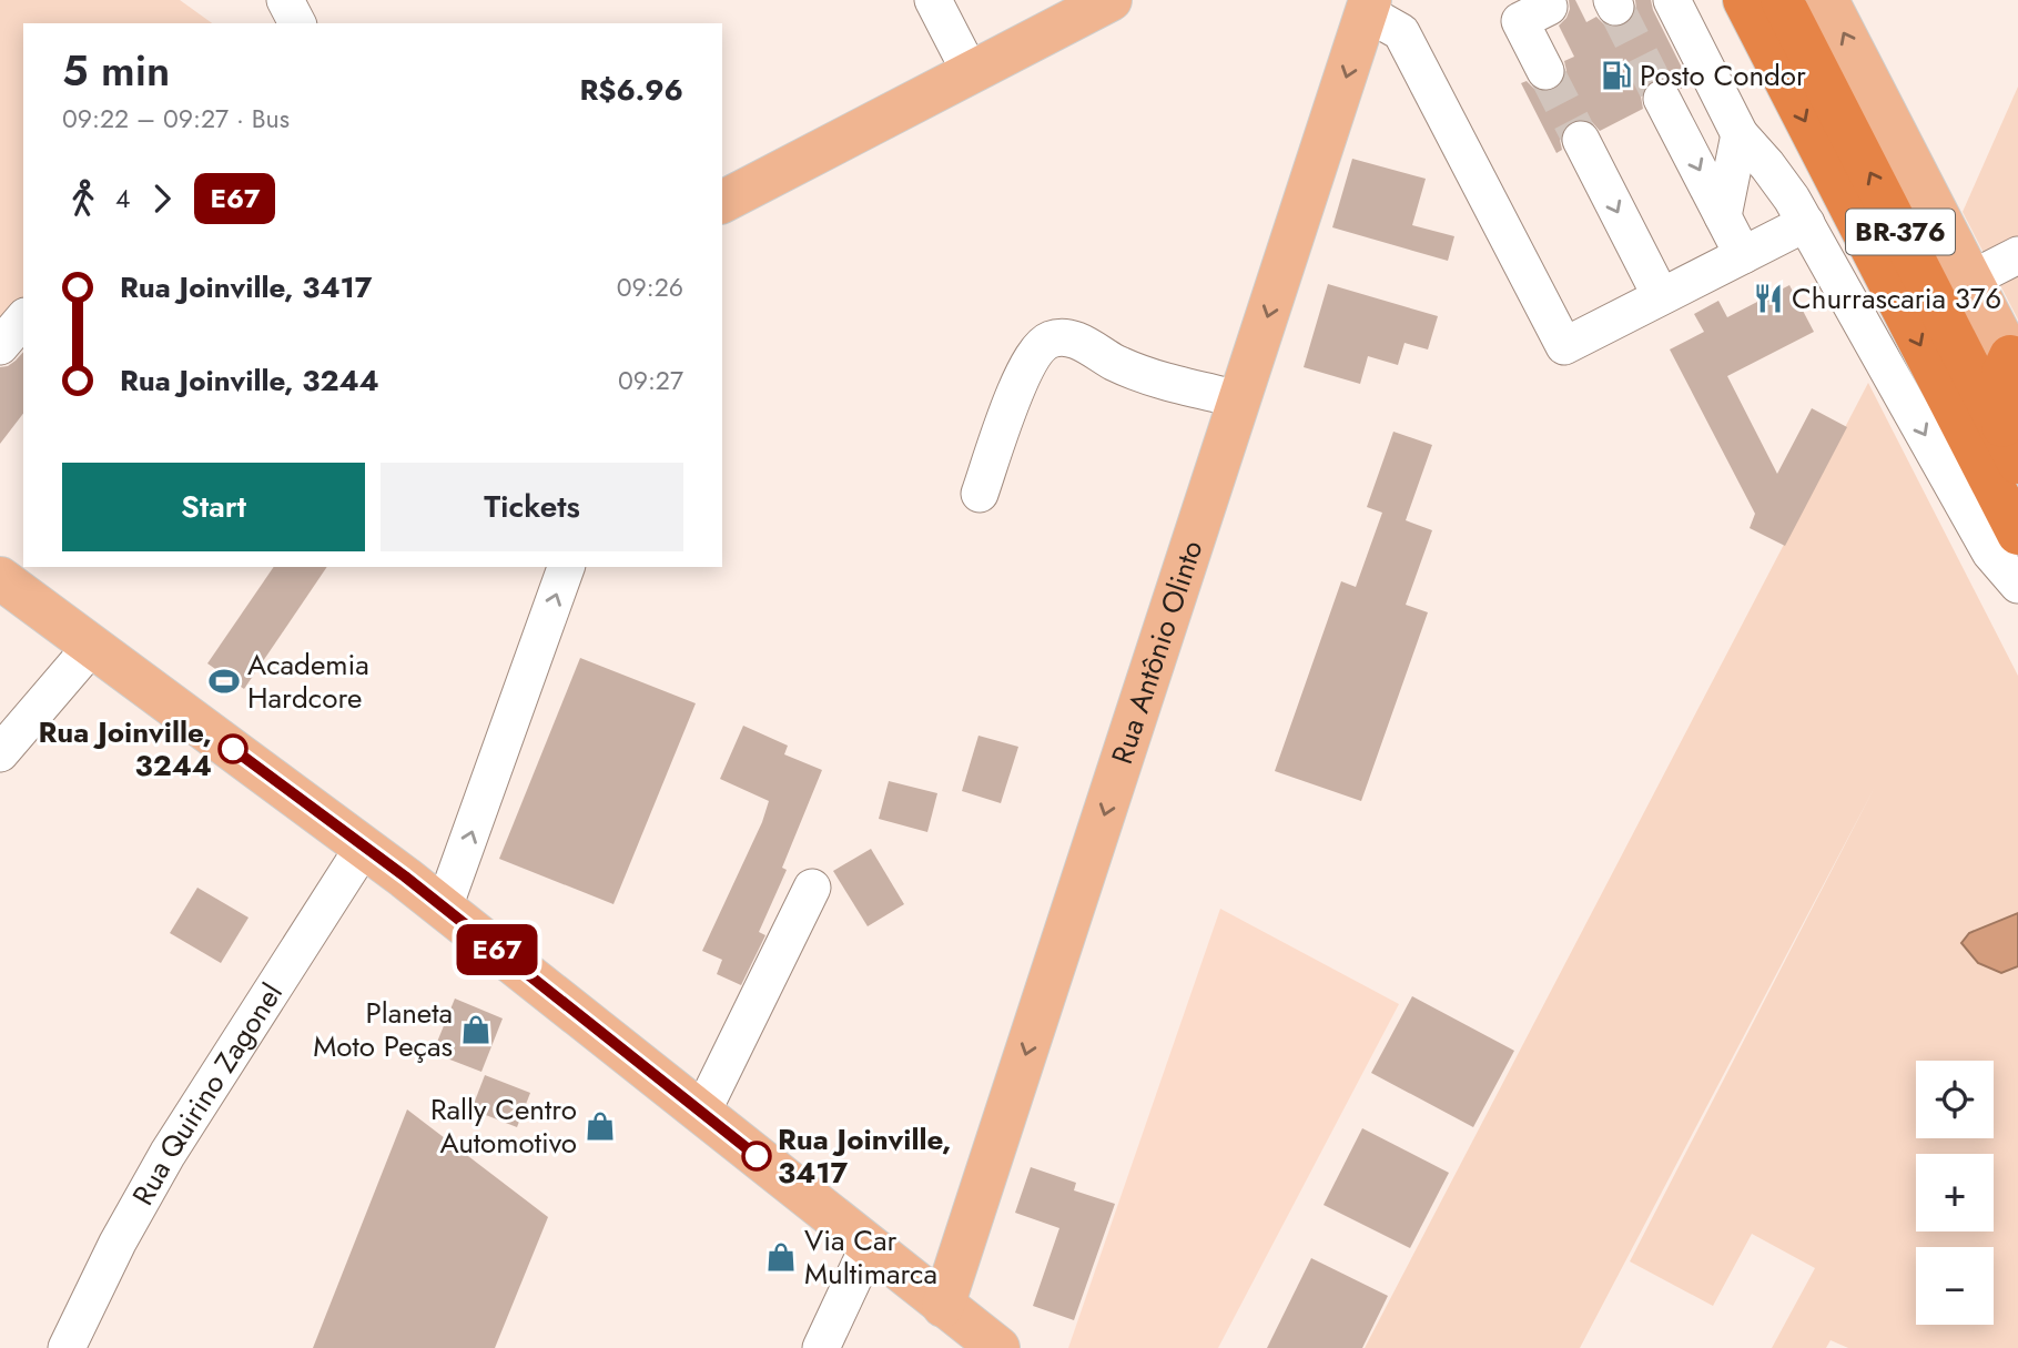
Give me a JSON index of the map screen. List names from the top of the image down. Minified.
{"streets":{"highway":["BR-376"],"main road":["Rua Antônio Olinto"],"street":["Rua Quirino Zagonel"]},"one_way":["Rua Antônio Olinto"],"places":{"fuel station":["Posto Condor"],"restaurant":["Churrascaria 376"],"sports":["Academia Hardcore"],"other":["Rua Joinville, 3244","Rua Joinville, 3417"],"shop":["Planeta Moto Peças","Rally Centro Automotivo","Via Car Multimarca"]},"lines":["bus line E67"],"page":{"on_map":"E67","heading":["5 min","09:22 – 09:27 · Bus","R$6.96"],"legs":["4","E67"],"list":[{"name":"Rua Joinville, 3417","value":"09:26"},{"name":"Rua Joinville, 3244","value":"09:27"}],"buttons":["Start","Tickets"],"map_buttons":["+","−"]}}
